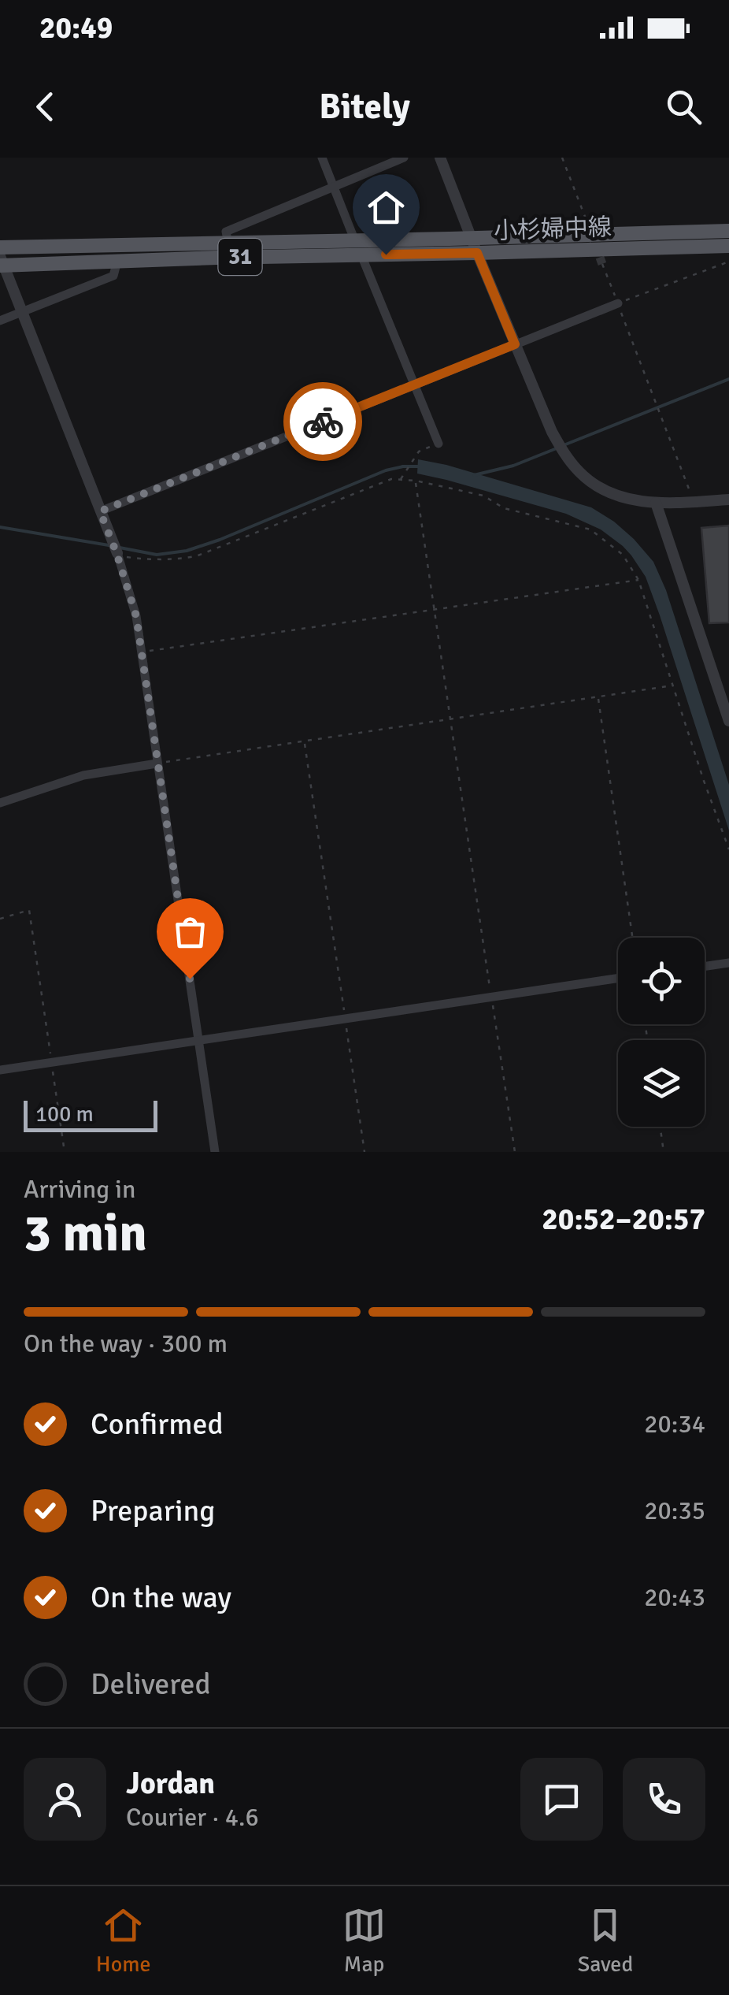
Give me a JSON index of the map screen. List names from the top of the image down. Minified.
{"streets":{"main road":["小杉婦中線","31"]},"scale_bar":"100 m","page":{"status":"20:49","header":"Bitely","scale":"100 m","heading":["3 min","Arriving in","20:52–20:57"],"panel":["Jordan","Courier · 4.6"],"bar":"On the way · 300 m","list":[["Confirmed","20:34"],["Preparing","20:35"],["On the way","20:43"],"Delivered"],"tabs":["Home","Map","Saved"]}}
